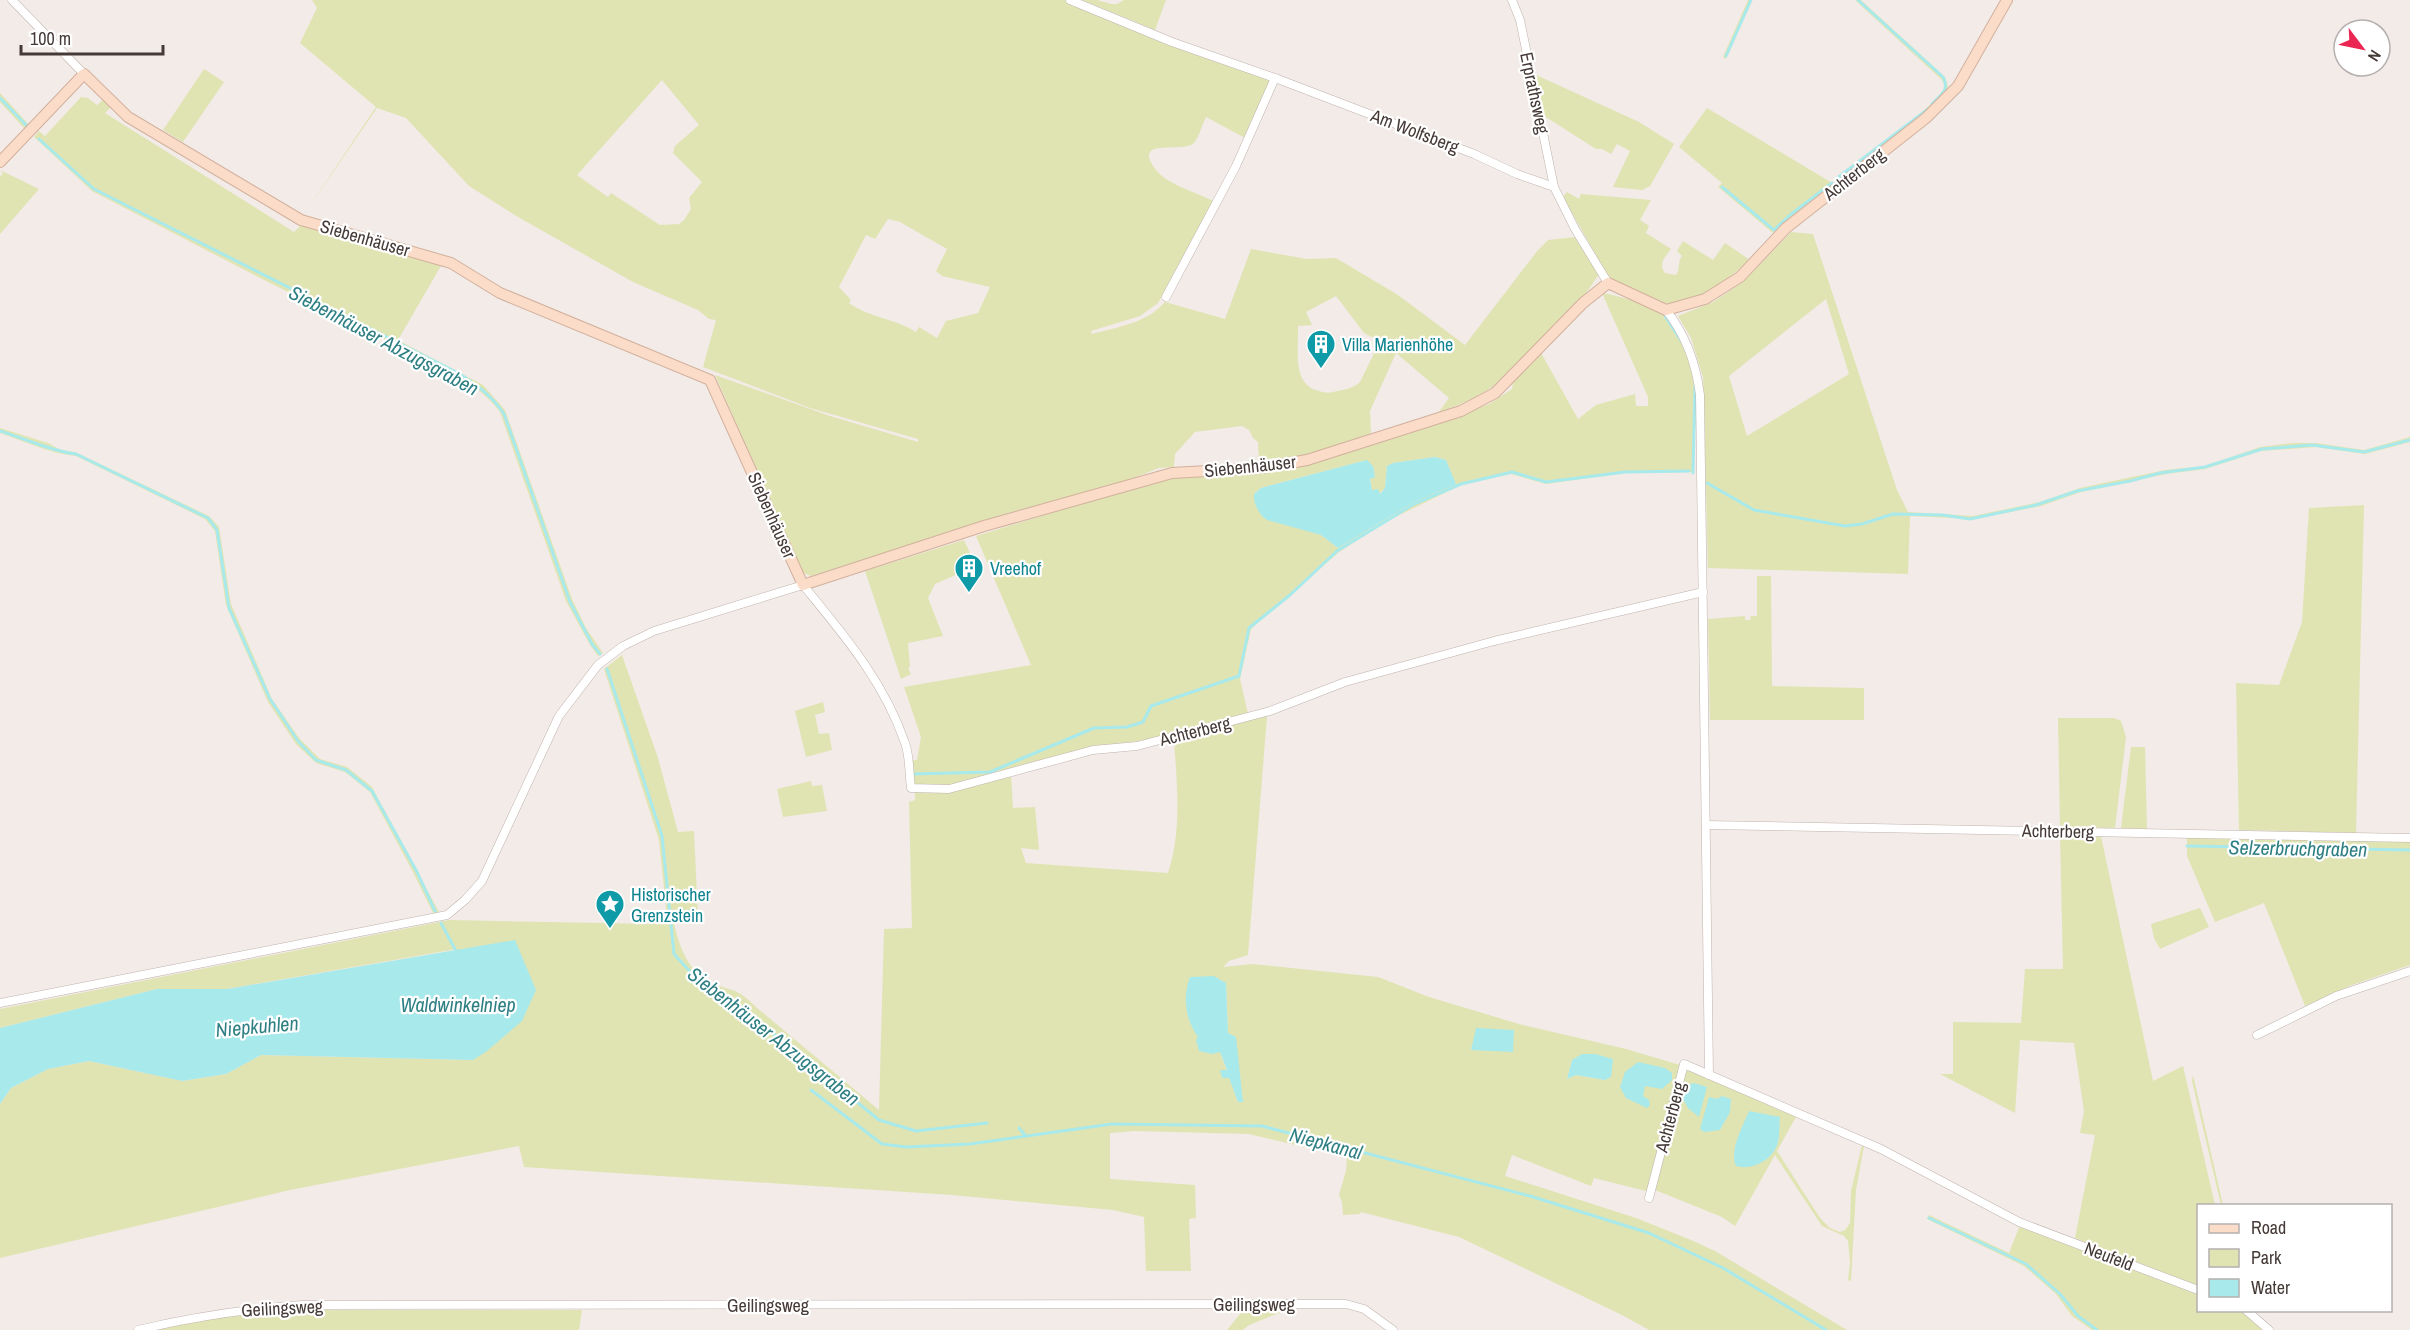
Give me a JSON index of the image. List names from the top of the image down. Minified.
{"streets":{"street":["Erprathsweg","Am Wolfsberg","Achterberg","Siebenhäuser","Neufeld","Geilingsweg"]},"crossings":[["Erprathsweg","Am Wolfsberg"],["Erprathsweg","Siebenhäuser"],["Achterberg","Siebenhäuser"],["Achterberg","Neufeld"]],"water":["Siebenhäuser Abzugsgraben","Selzerbruchgraben","Waldwinkelniep","Niepkuhlen","Niepkanal"],"places":{"building":["Villa Marienhöhe","Vreehof"],"place":["Historischer Grenzstein"]},"legend":["Road","Park","Water"],"scale_bar":"100 m","north":"bottom right"}
